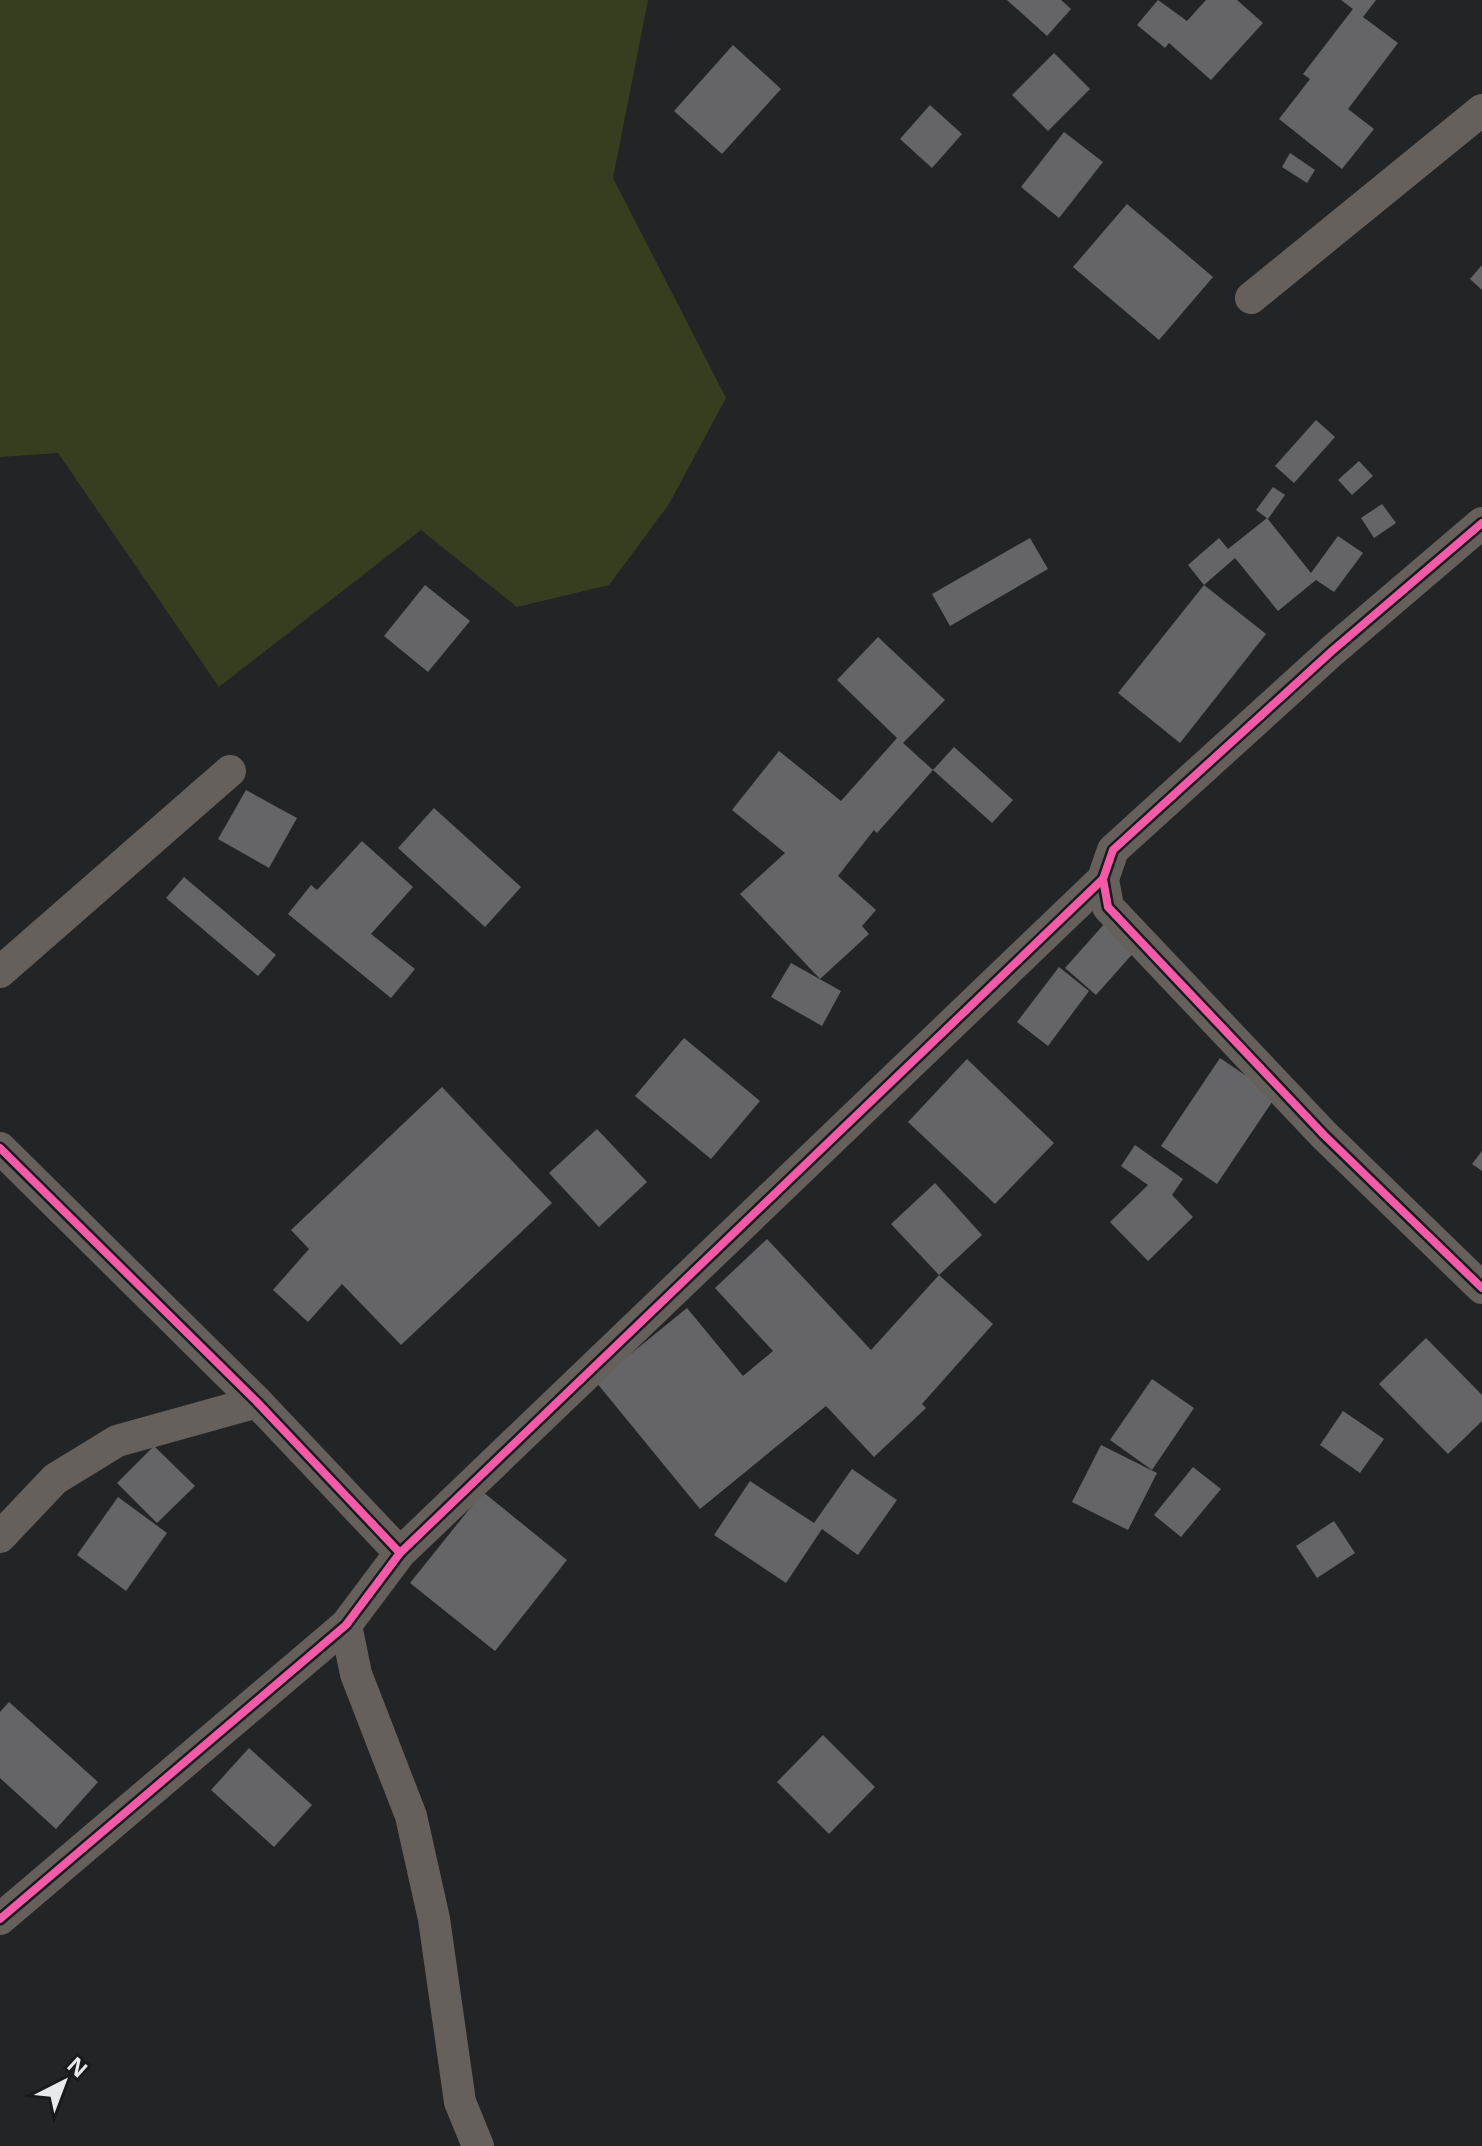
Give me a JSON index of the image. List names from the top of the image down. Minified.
{"north":"top right"}
